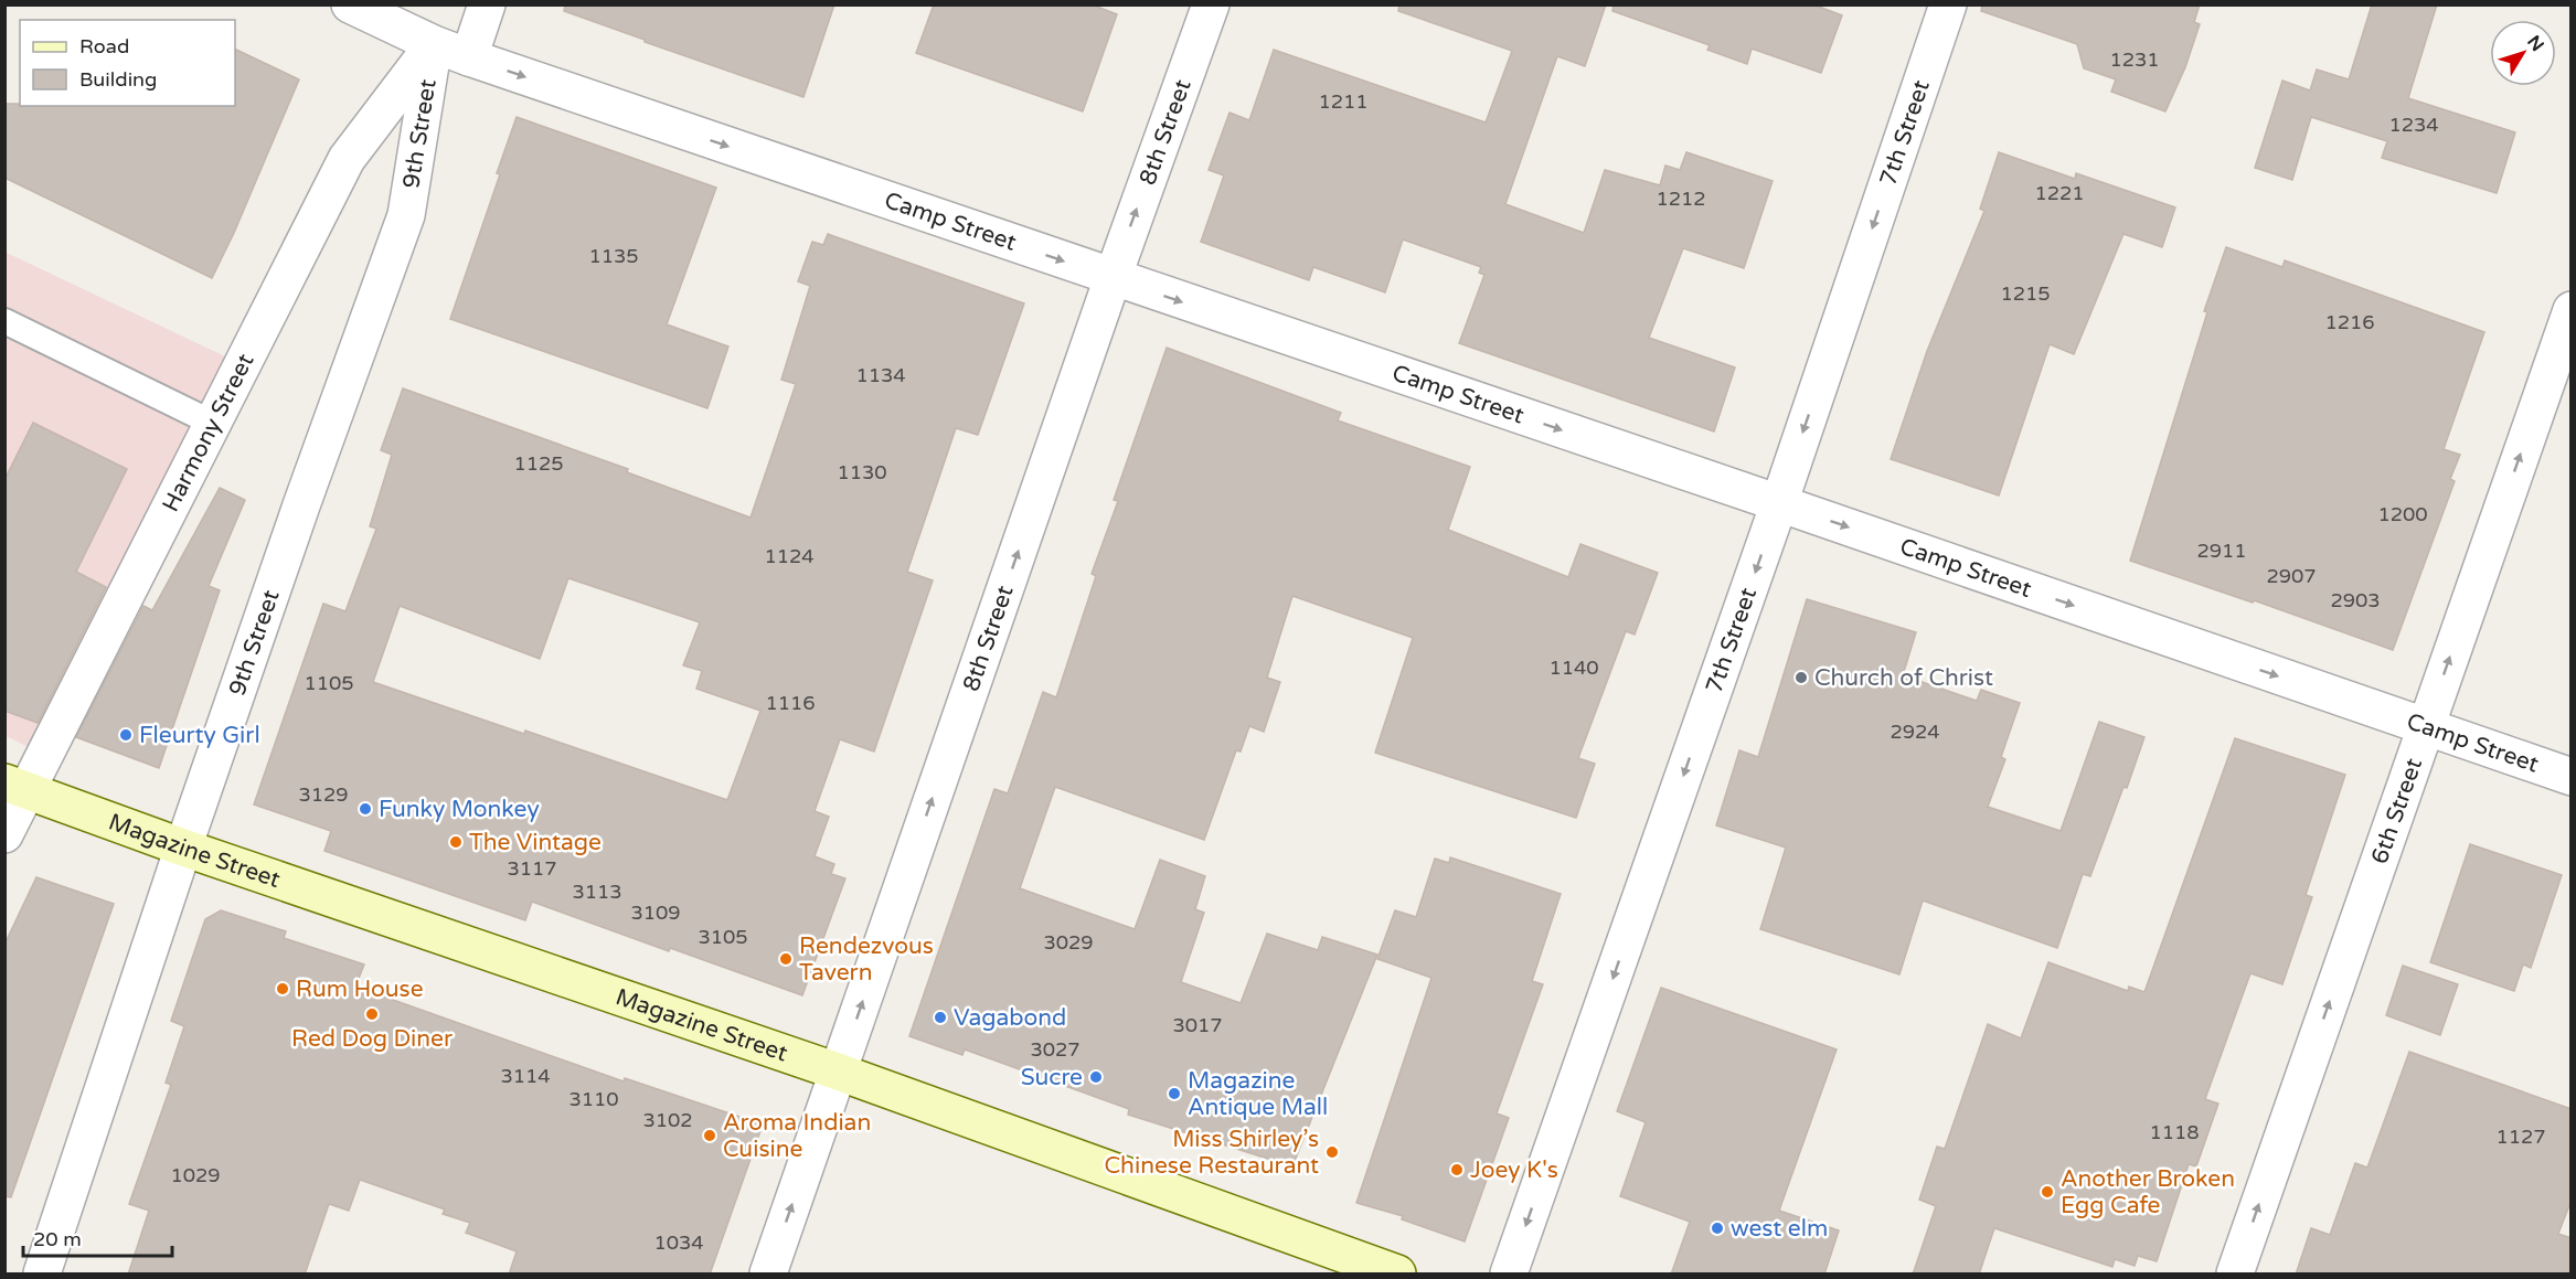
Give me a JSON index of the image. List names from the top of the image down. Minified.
{"streets":{"street":["8th Street","9th Street","7th Street","Camp Street","Harmony Street","6th Street","Magazine Street"]},"crossings":[["8th Street","Camp Street"],["8th Street","Magazine Street"],["9th Street","Camp Street"],["9th Street","Harmony Street"],["9th Street","Magazine Street"],["7th Street","Camp Street"],["Camp Street","Harmony Street"],["Camp Street","6th Street"],["Harmony Street","Magazine Street"]],"one_way":["8th Street","7th Street","Camp Street","6th Street"],"places":["Church of Christ","Fleurty Girl","Funky Monkey","The Vintage","Rendezvous Tavern","Rum House","Red Dog Diner","Vagabond","Sucre","Magazine Antique Mall","Aroma Indian Cuisine","Miss Shirley’s Chinese Restaurant","Joey K's","Another Broken Egg Cafe","west elm"],"house_numbers":["1231","1211","1234","1221","1212","1135","1215","1216","1134","1125","1130","1200","2911","1124","2907","2903","1140","1105","1116","2924","3129","3117","3113","3109","3105","3029","3017","3027","3114","3110","3102","1118","1127","1029","1034"],"legend":["Road","Building"],"scale_bar":"20 m","north":"top right"}
